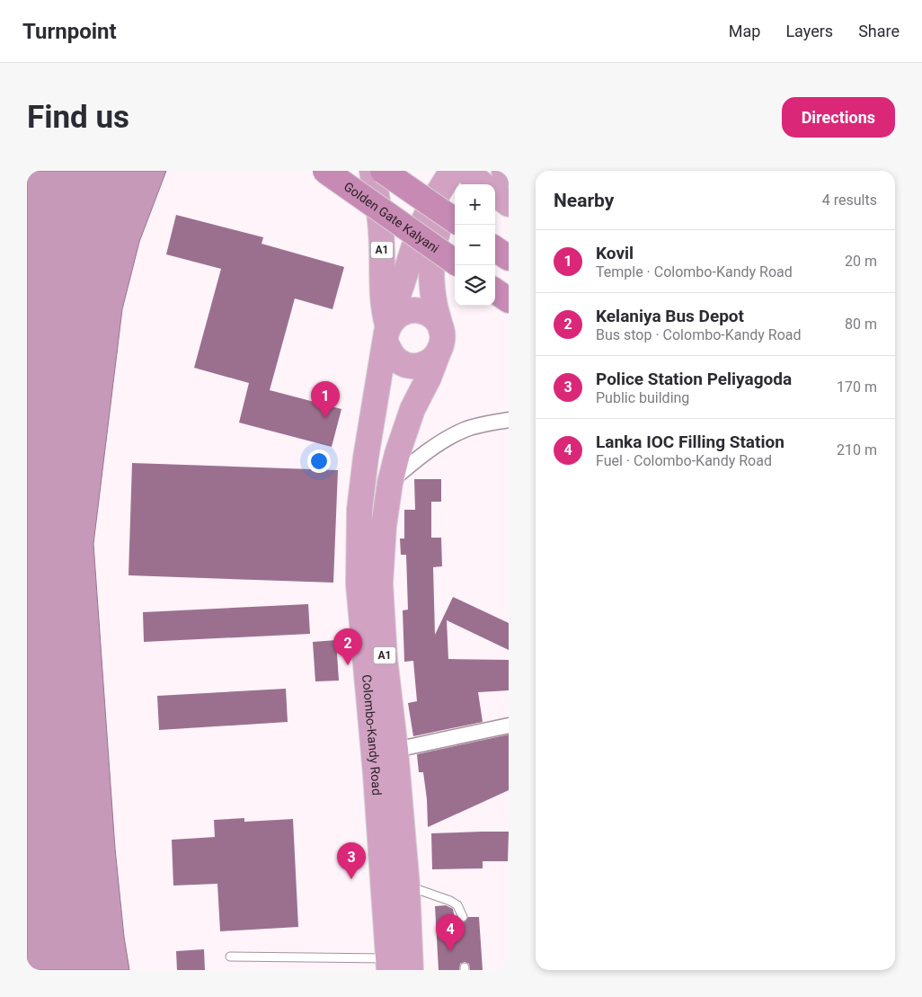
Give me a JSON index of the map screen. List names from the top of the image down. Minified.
{"streets":{"highway":["Golden Gate Kalyani","A1","Colombo-Kandy Road"]},"page":{"header":"Turnpoint","nav":["Map","Layers","Share"],"buttons":"Directions","title":"Find us","heading":["Nearby","4 results"],"map_buttons":["+","−"],"list":[{"mark":"1","name":"Kovil","note":"Temple · Colombo-Kandy Road","value":"20 m"},{"mark":"2","name":"Kelaniya Bus Depot","note":"Bus stop · Colombo-Kandy Road","value":"80 m"},{"mark":"3","name":"Police Station Peliyagoda","note":"Public building","value":"170 m"},{"mark":"4","name":"Lanka IOC Filling Station","note":"Fuel · Colombo-Kandy Road","value":"210 m"}],"pins":["1","2","3","4"]}}
